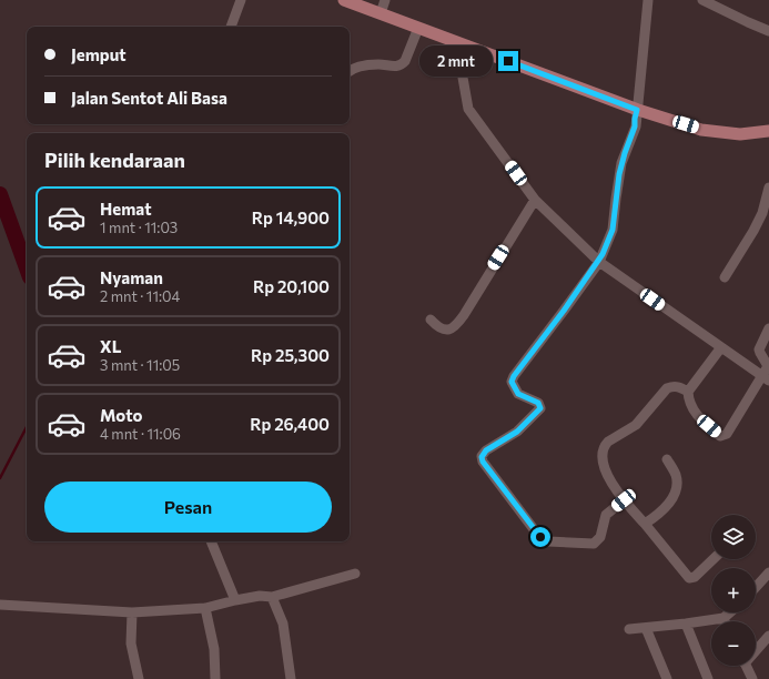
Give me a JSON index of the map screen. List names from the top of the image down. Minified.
{"page":{"banner":["Jemput","Jalan Sentot Ali Basa"],"bubble":"2 mnt","heading":"Pilih kendaraan","list":[{"name":"Hemat","note":"1 mnt · 11:03","value":"Rp 14,900"},{"name":"Nyaman","note":"2 mnt · 11:04","value":"Rp 20,100"},{"name":"XL","note":"3 mnt · 11:05","value":"Rp 25,300"},{"name":"Moto","note":"4 mnt · 11:06","value":"Rp 26,400"}],"buttons":"Pesan","map_buttons":["+","−"]}}
